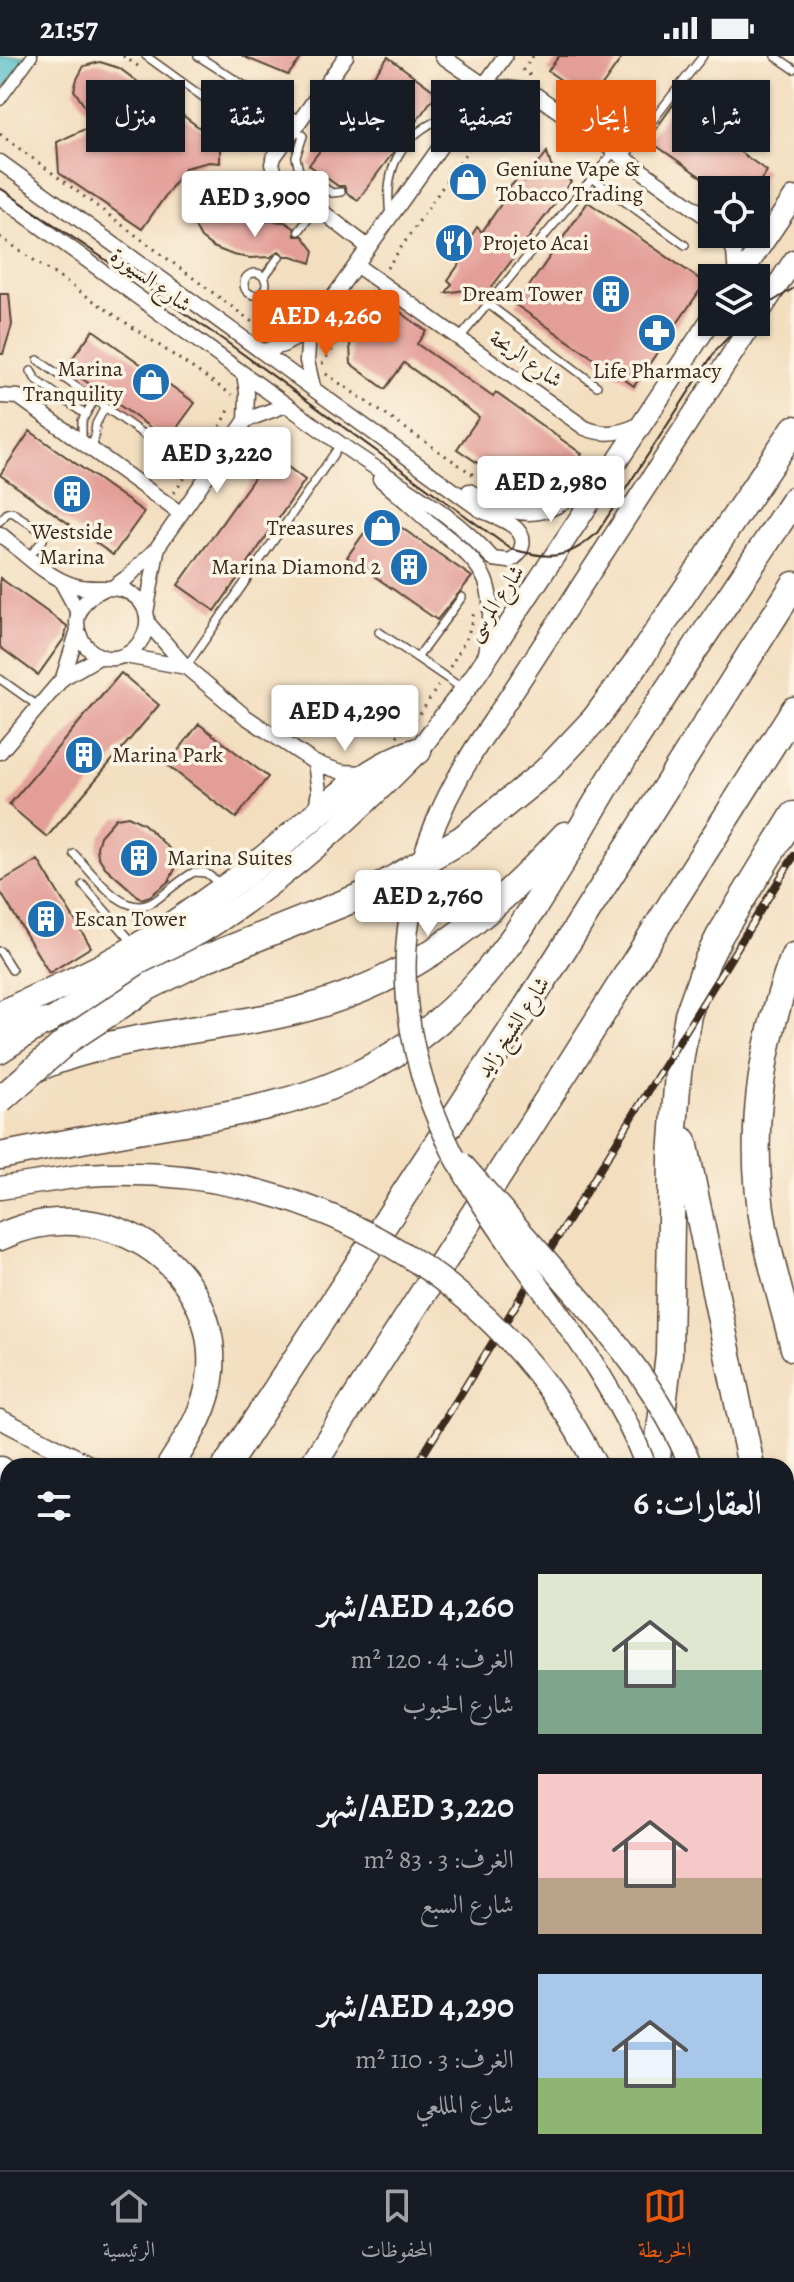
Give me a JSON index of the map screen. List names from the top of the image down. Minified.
{"streets":{"highway":["شارع الشيخ زايد"],"main road":["شارع المرسى"],"street":["شارع السيورة","شارع الريحة"]},"crossings":[["شارع السيورة","شارع المرسى"],["شارع الريحة","شارع المرسى"]],"places":{"shop":["Geniune Vape & Tobacco Trading","Marina Tranquility","Treasures"],"restaurant":["Projeto Acai"],"building":["Dream Tower","Westside Marina","Marina Diamond 2","Marina Park","Marina Suites","Escan Tower"],"pharmacy":["Life Pharmacy"]},"page":{"status":"21:57","chip":["شراء","إيجار","تصفية","جديد","شقة","منزل"],"price":["AED 3,900","AED 4,260","AED 3,220","AED 2,980","AED 4,290","AED 2,760"],"heading":"العقارات: 6","list":[{"name":"AED 4,260/شهر","note":"الغرف: 4 · 120 m² · شارع الحبوب"},{"name":"AED 3,220/شهر","note":"الغرف: 3 · 83 m² · شارع السبع"},{"name":"AED 4,290/شهر","note":"الغرف: 3 · 110 m² · شارع المللعي"}],"tabs":["الخريطة","المحفوظات","الرئيسية"]}}
